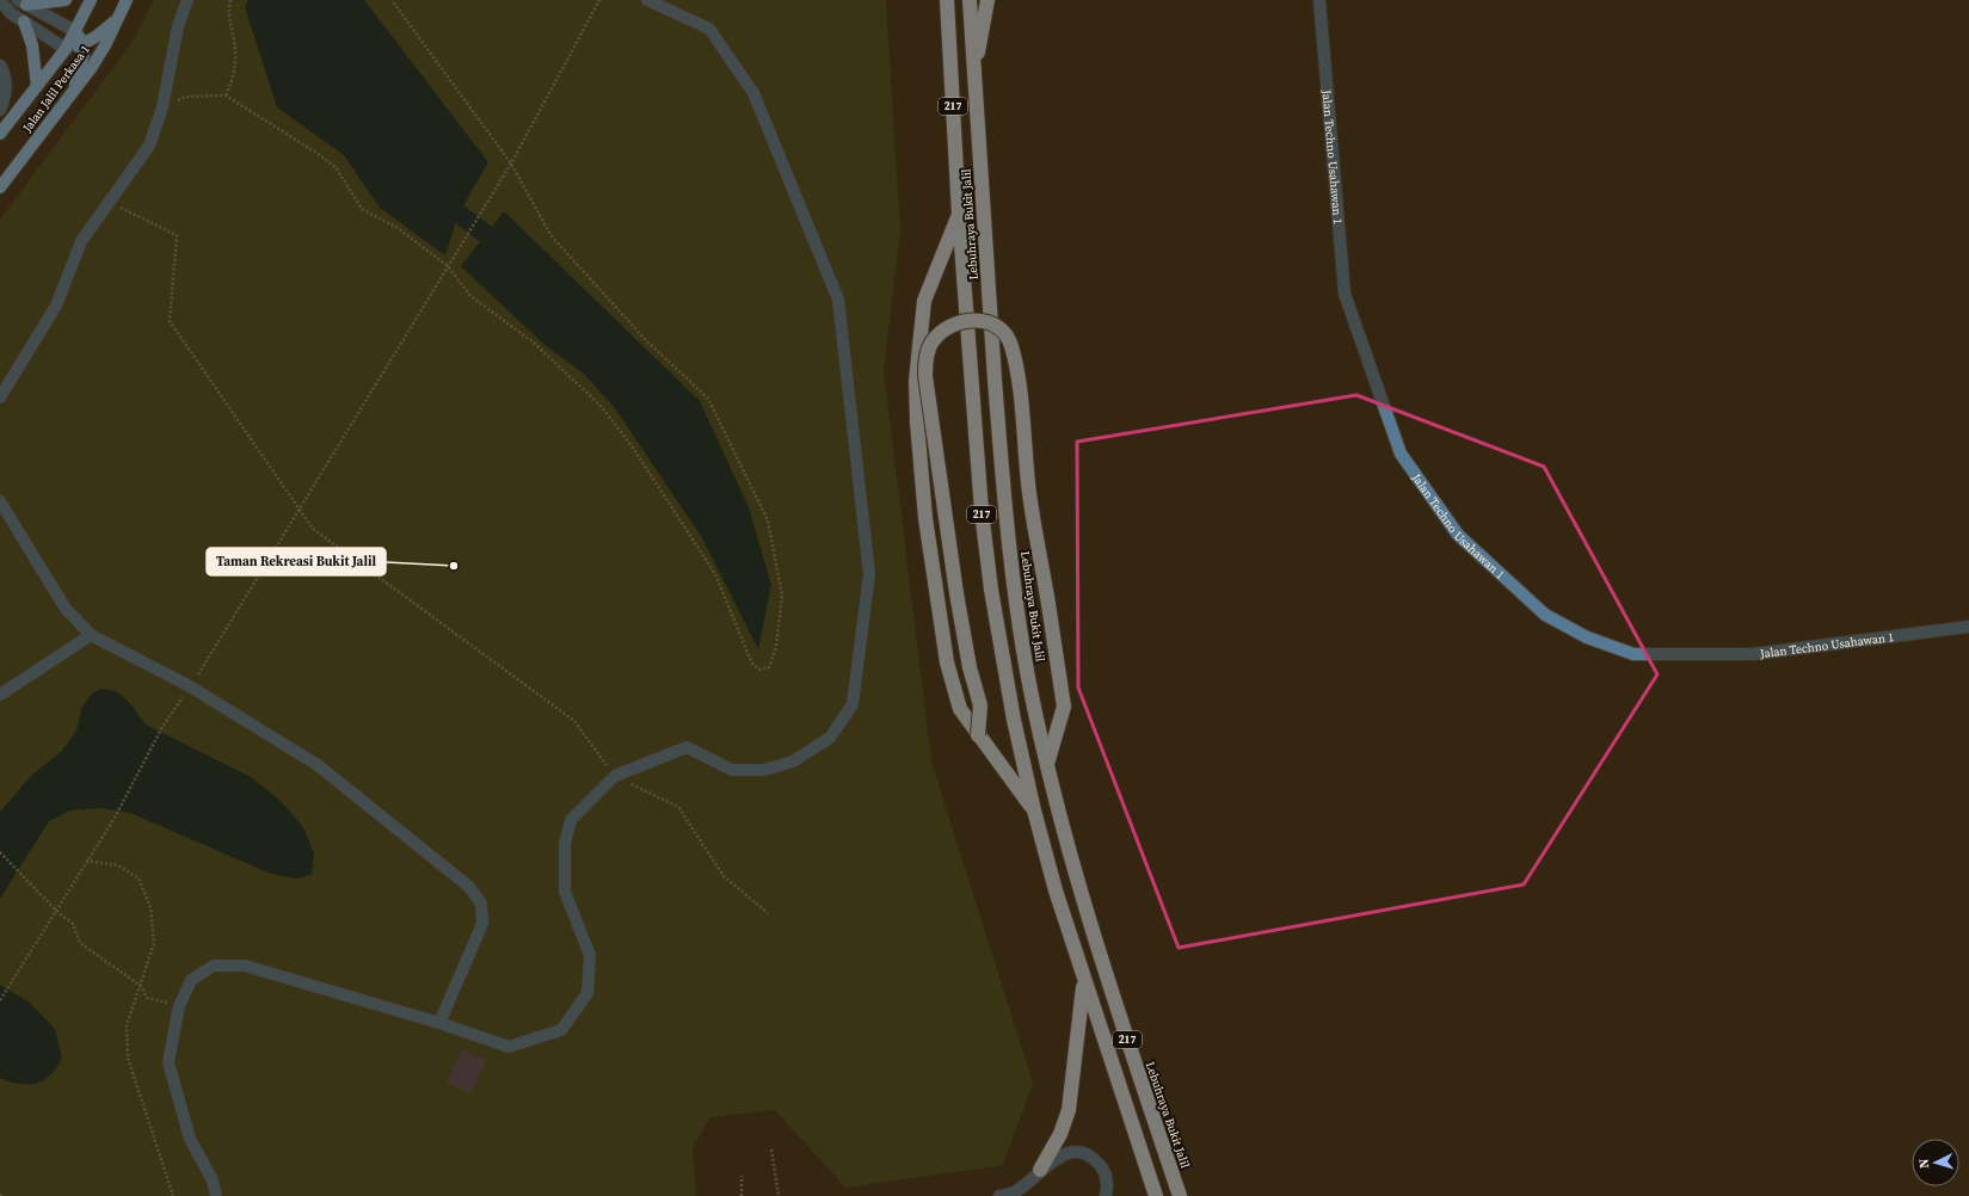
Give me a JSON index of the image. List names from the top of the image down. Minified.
{"streets":{"highway":["217","Lebuhraya Bukit Jalil"],"main road":["Jalan Jalil Perkasa 1"],"street":["Jalan Techno Usahawan 1"]},"places":["Taman Rekreasi Bukit Jalil"],"north":"left"}
